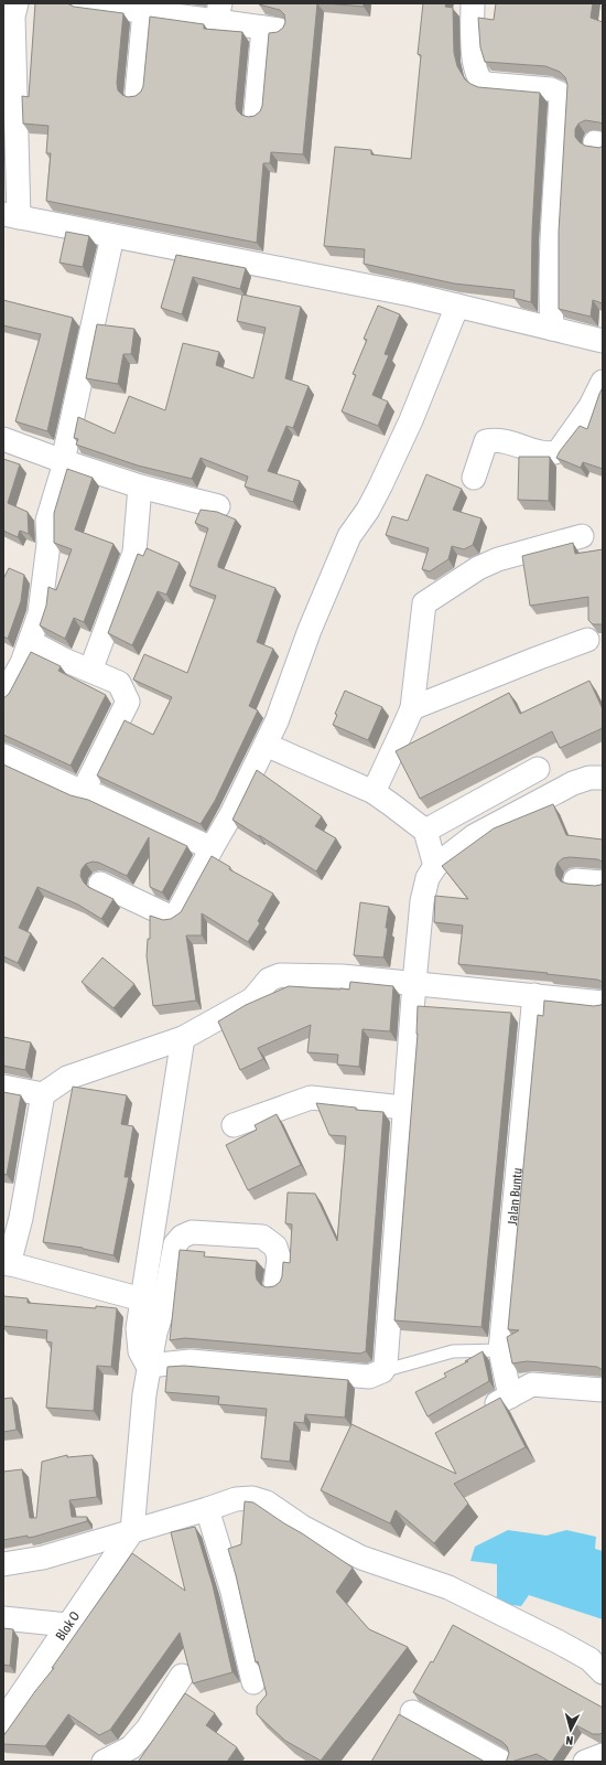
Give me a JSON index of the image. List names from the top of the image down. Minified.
{"streets":{"street":["Jalan Buntu","Blok O"]},"north":"bottom"}
